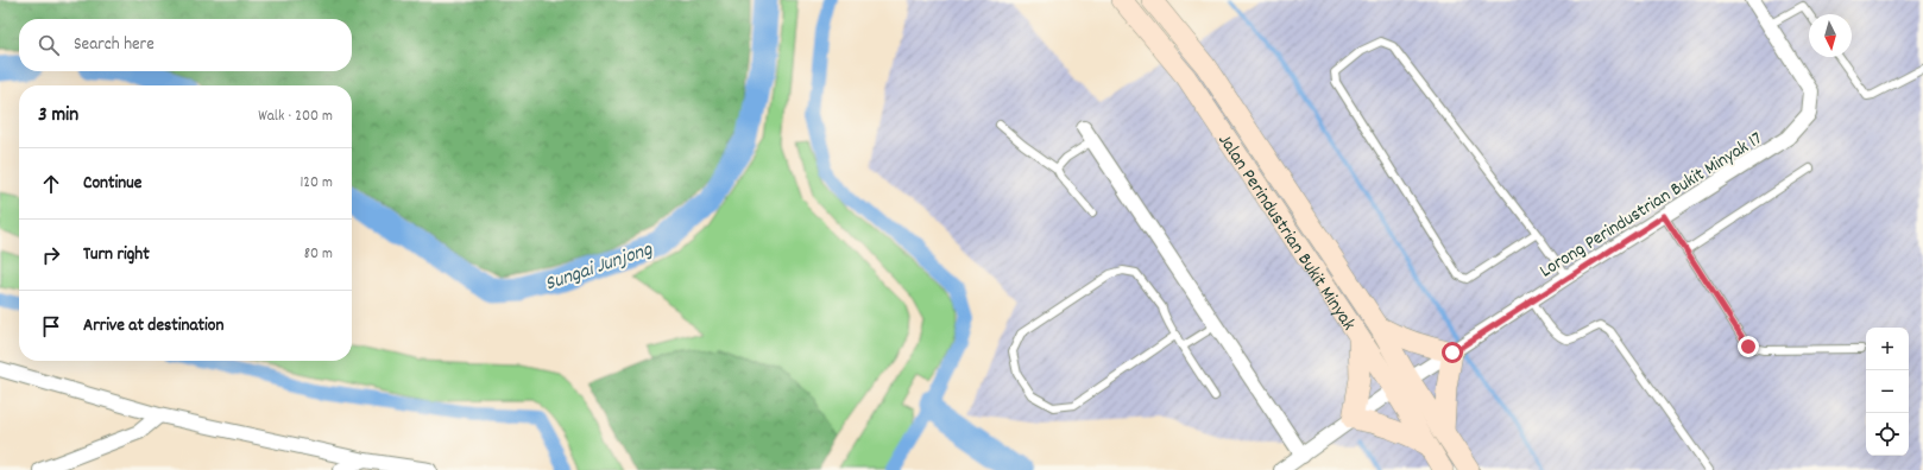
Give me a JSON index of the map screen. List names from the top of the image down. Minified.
{"streets":{"main road":["Jalan Perindustrian Bukit Minyak"],"street":["Lorong Perindustrian Bukit Minyak 17"]},"crossings":[["Lorong Perindustrian Bukit Minyak 17","Jalan Perindustrian Bukit Minyak"]],"water":["Sungai Junjong"],"north":"bottom","page":{"search":"Search here","heading":["3 min","Walk · 200 m"],"list":[["Continue","120 m"],["Turn right","80 m"],"Arrive at destination"],"map_buttons":["+","−"]}}
